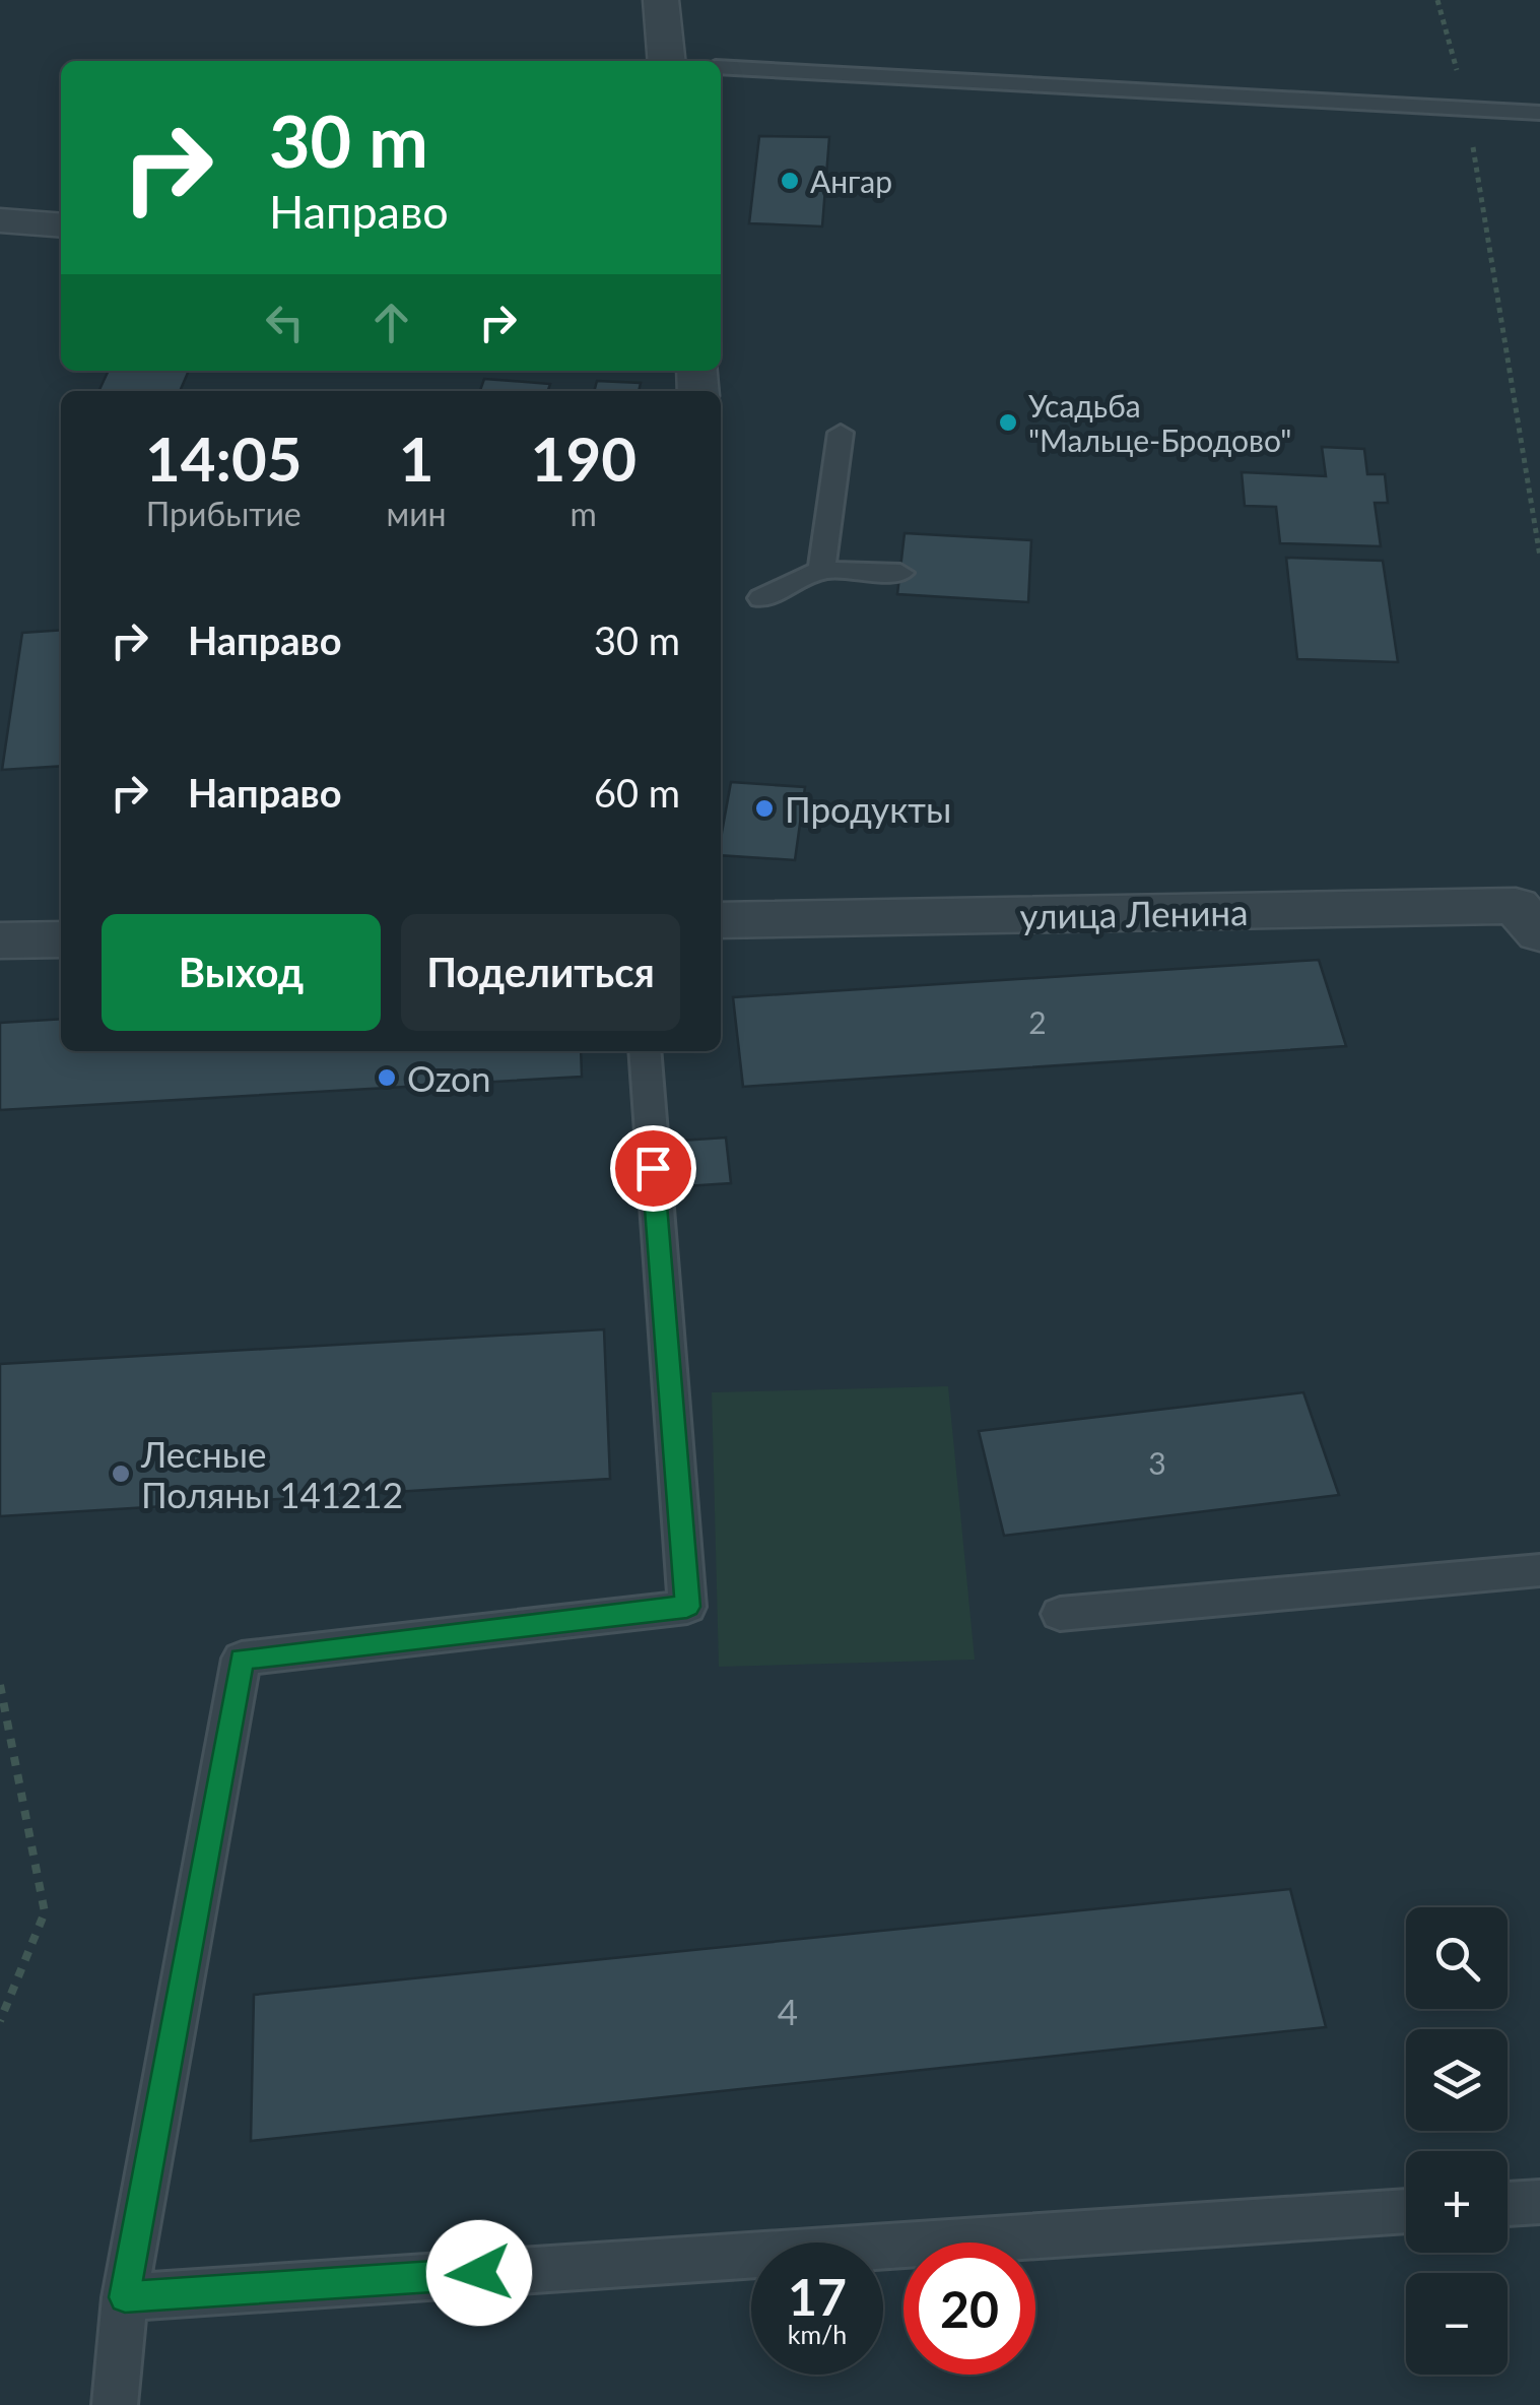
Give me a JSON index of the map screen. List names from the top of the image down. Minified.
{"streets":{"street":["улица Ленина"]},"places":["Ангар","Усадьба \"Мальце-Бродово\"","Продукты","Ozon","Лесные Поляны 141212"],"house_numbers":["2","3","4"],"page":{"turn":["30 m","Направо"],"eta":["14:05","Прибытие","1","мин","190","m"],"list":[{"name":"Направо","value":"30 m"},{"name":"Направо","value":"60 m"}],"buttons":["Выход","Поделиться"],"map_buttons":["+","−"],"speed":"17 km/h","limit":"20"}}
